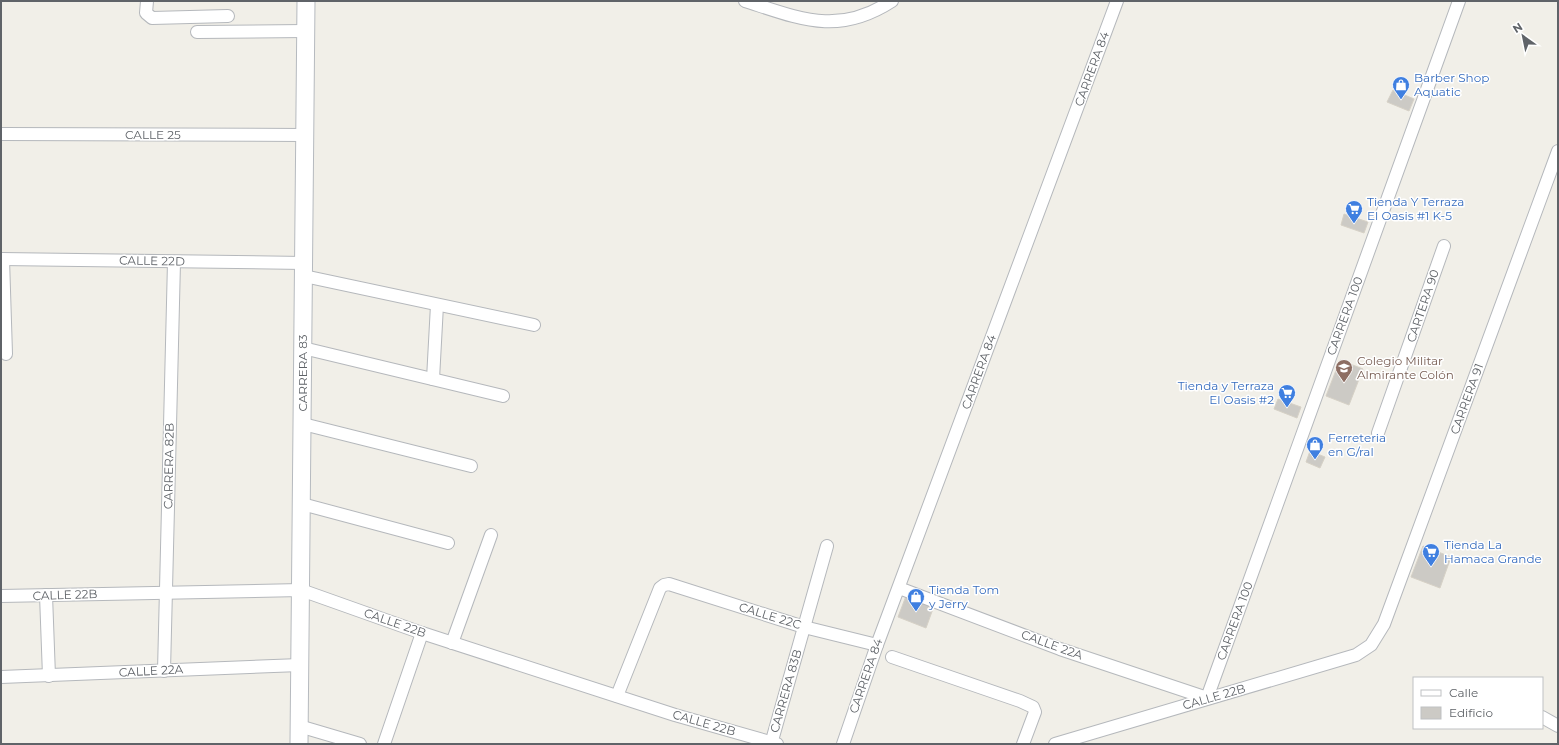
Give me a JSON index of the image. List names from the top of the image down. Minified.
{"streets":{"street":["CARRERA 84","CALLE 25","CALLE 22D","CARTERA 90","CARRERA 100","CARRERA 83","CARRERA 91","CARRERA 82B","CALLE 22B","CALLE 22C","CALLE 22A","CARRERA 83B"]},"crossings":[["CARRERA 84","CALLE 22C"],["CARRERA 84","CALLE 22A"],["CALLE 25","CARRERA 83"],["CALLE 22D","CARRERA 83"],["CALLE 22D","CARRERA 82B"],["CARRERA 100","CALLE 22B"],["CARRERA 100","CALLE 22A"],["CARRERA 83","CALLE 22B"],["CARRERA 83","CALLE 22A"],["CARRERA 91","CALLE 22B"],["CARRERA 82B","CALLE 22B"],["CARRERA 82B","CALLE 22A"],["CALLE 22B","CALLE 22C"],["CALLE 22B","CALLE 22A"],["CALLE 22B","CARRERA 83B"],["CALLE 22C","CARRERA 83B"]],"places":{"shop":["Barber Shop Aquatic","Ferreteria en G/ral","Tienda Tom y Jerry"],"supermarket":["Tienda Y Terraza El Oasis #1 K-5","Tienda y Terraza El Oasis #2","Tienda La Hamaca Grande"],"school or university":["Colegio Militar Almirante Colón"]},"legend":["Calle","Edificio"],"north":"top left"}
